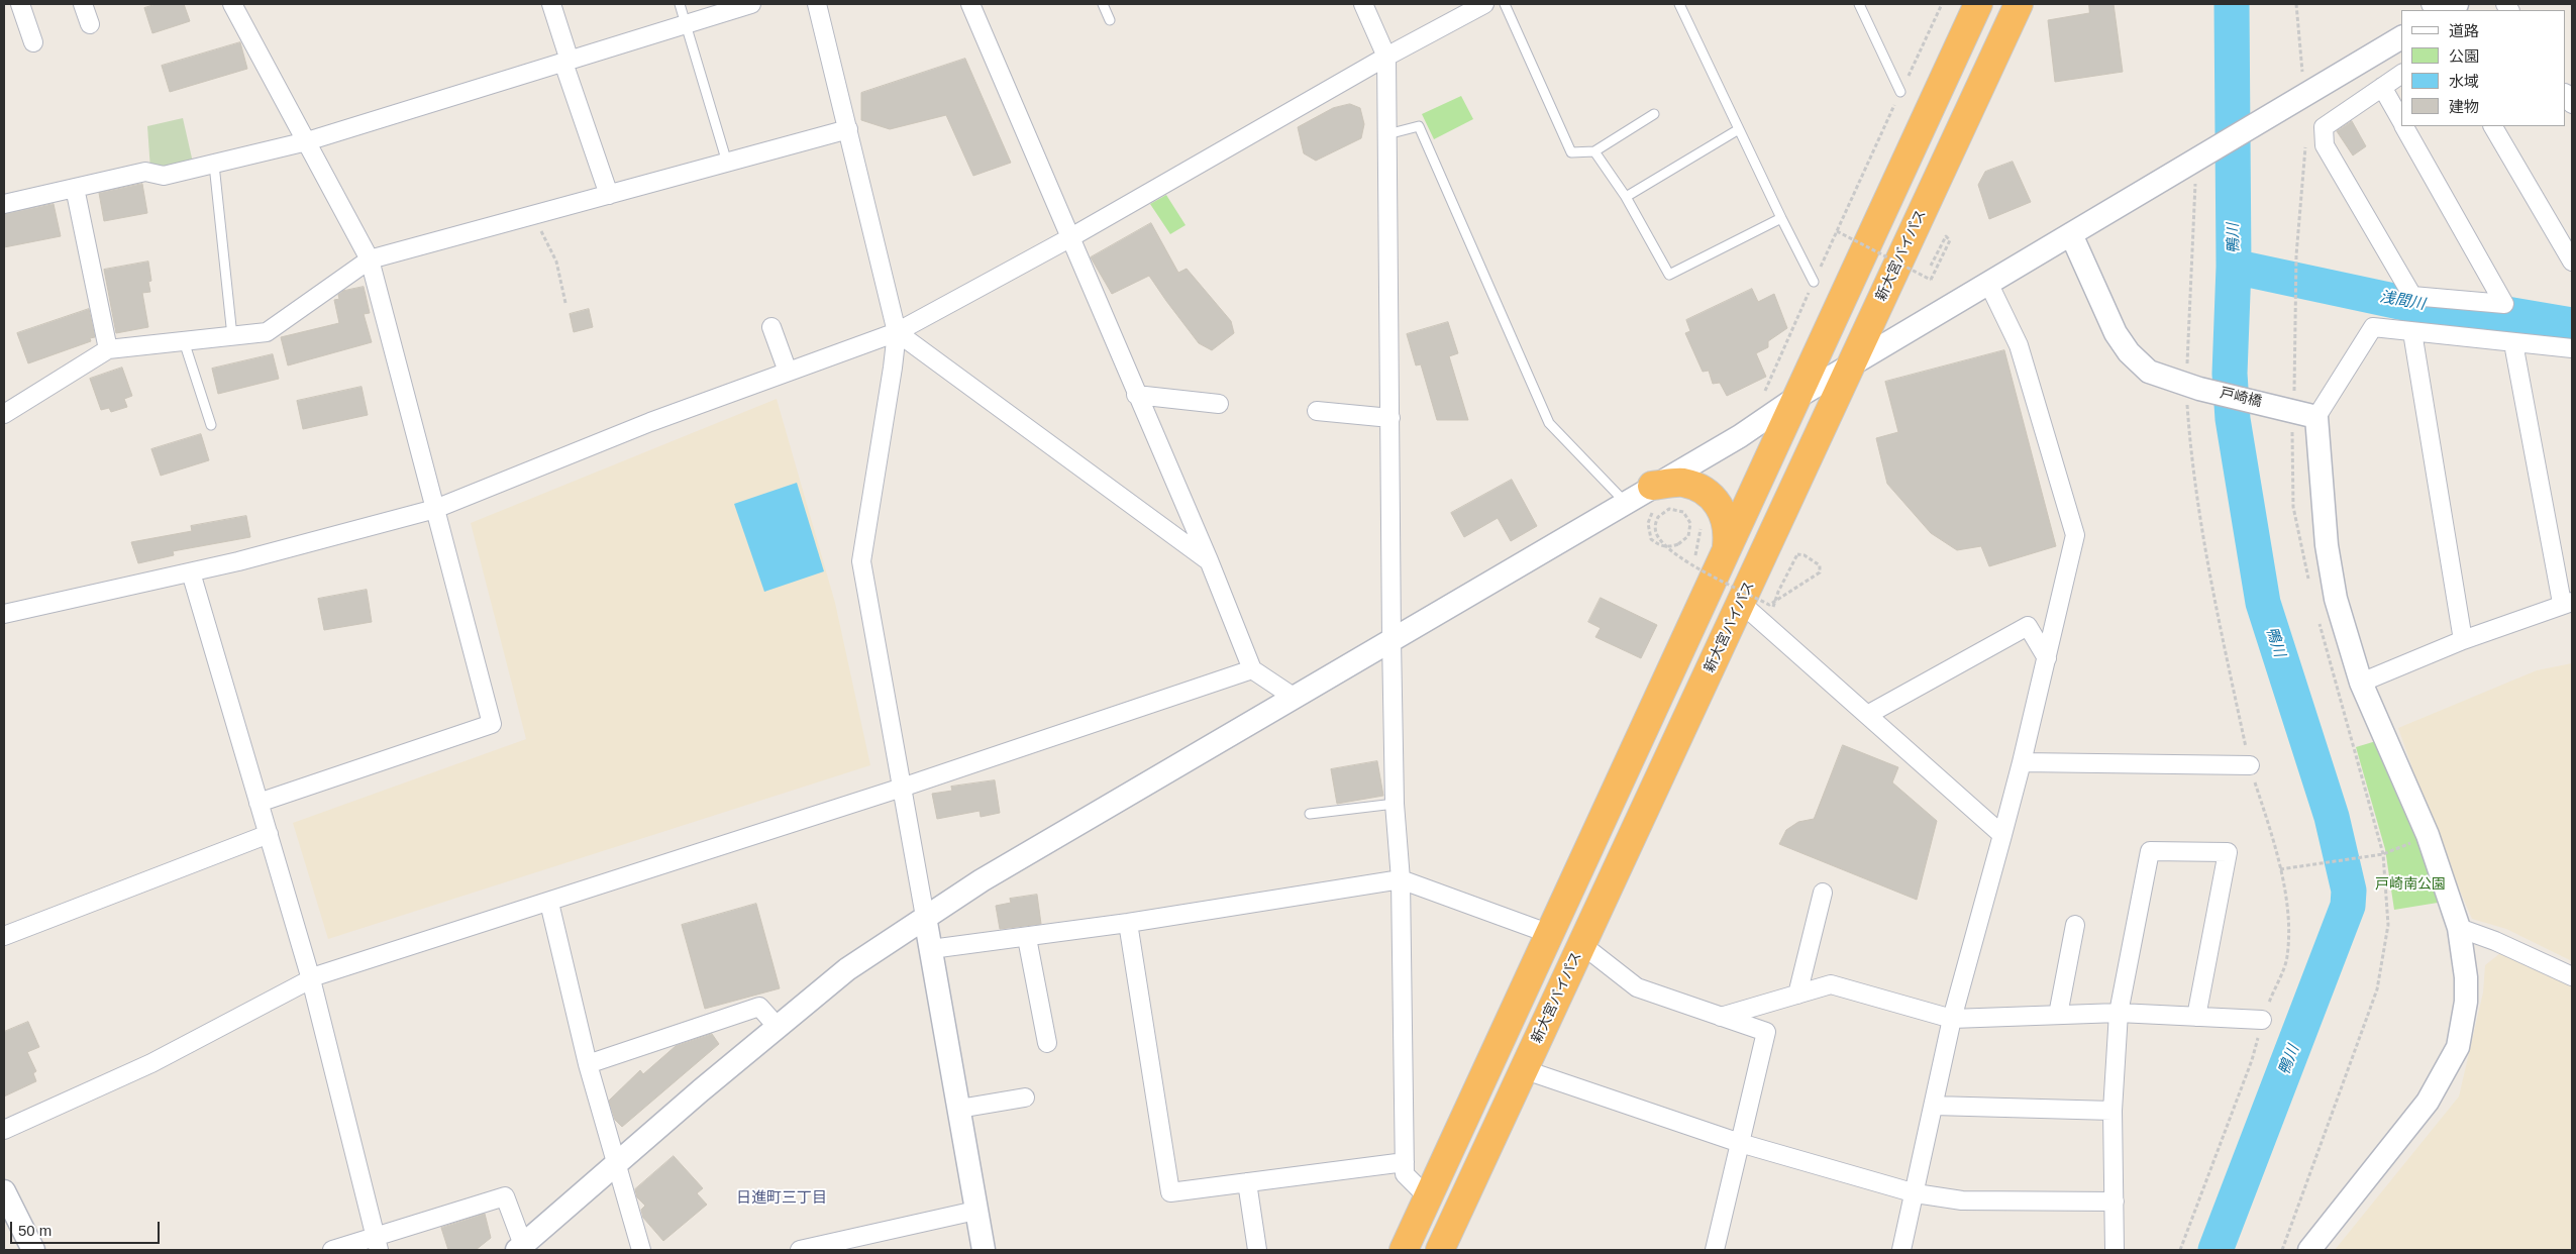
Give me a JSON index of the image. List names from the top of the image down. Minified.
{"streets":{"highway":["新大宮バイパス"],"street":["戸崎橋"]},"districts":["日進町三丁目"],"water":["鴨川","浅間川"],"parks":["戸崎南公園"],"legend":["道路","公園","水域","建物"],"scale_bar":"50 m"}
